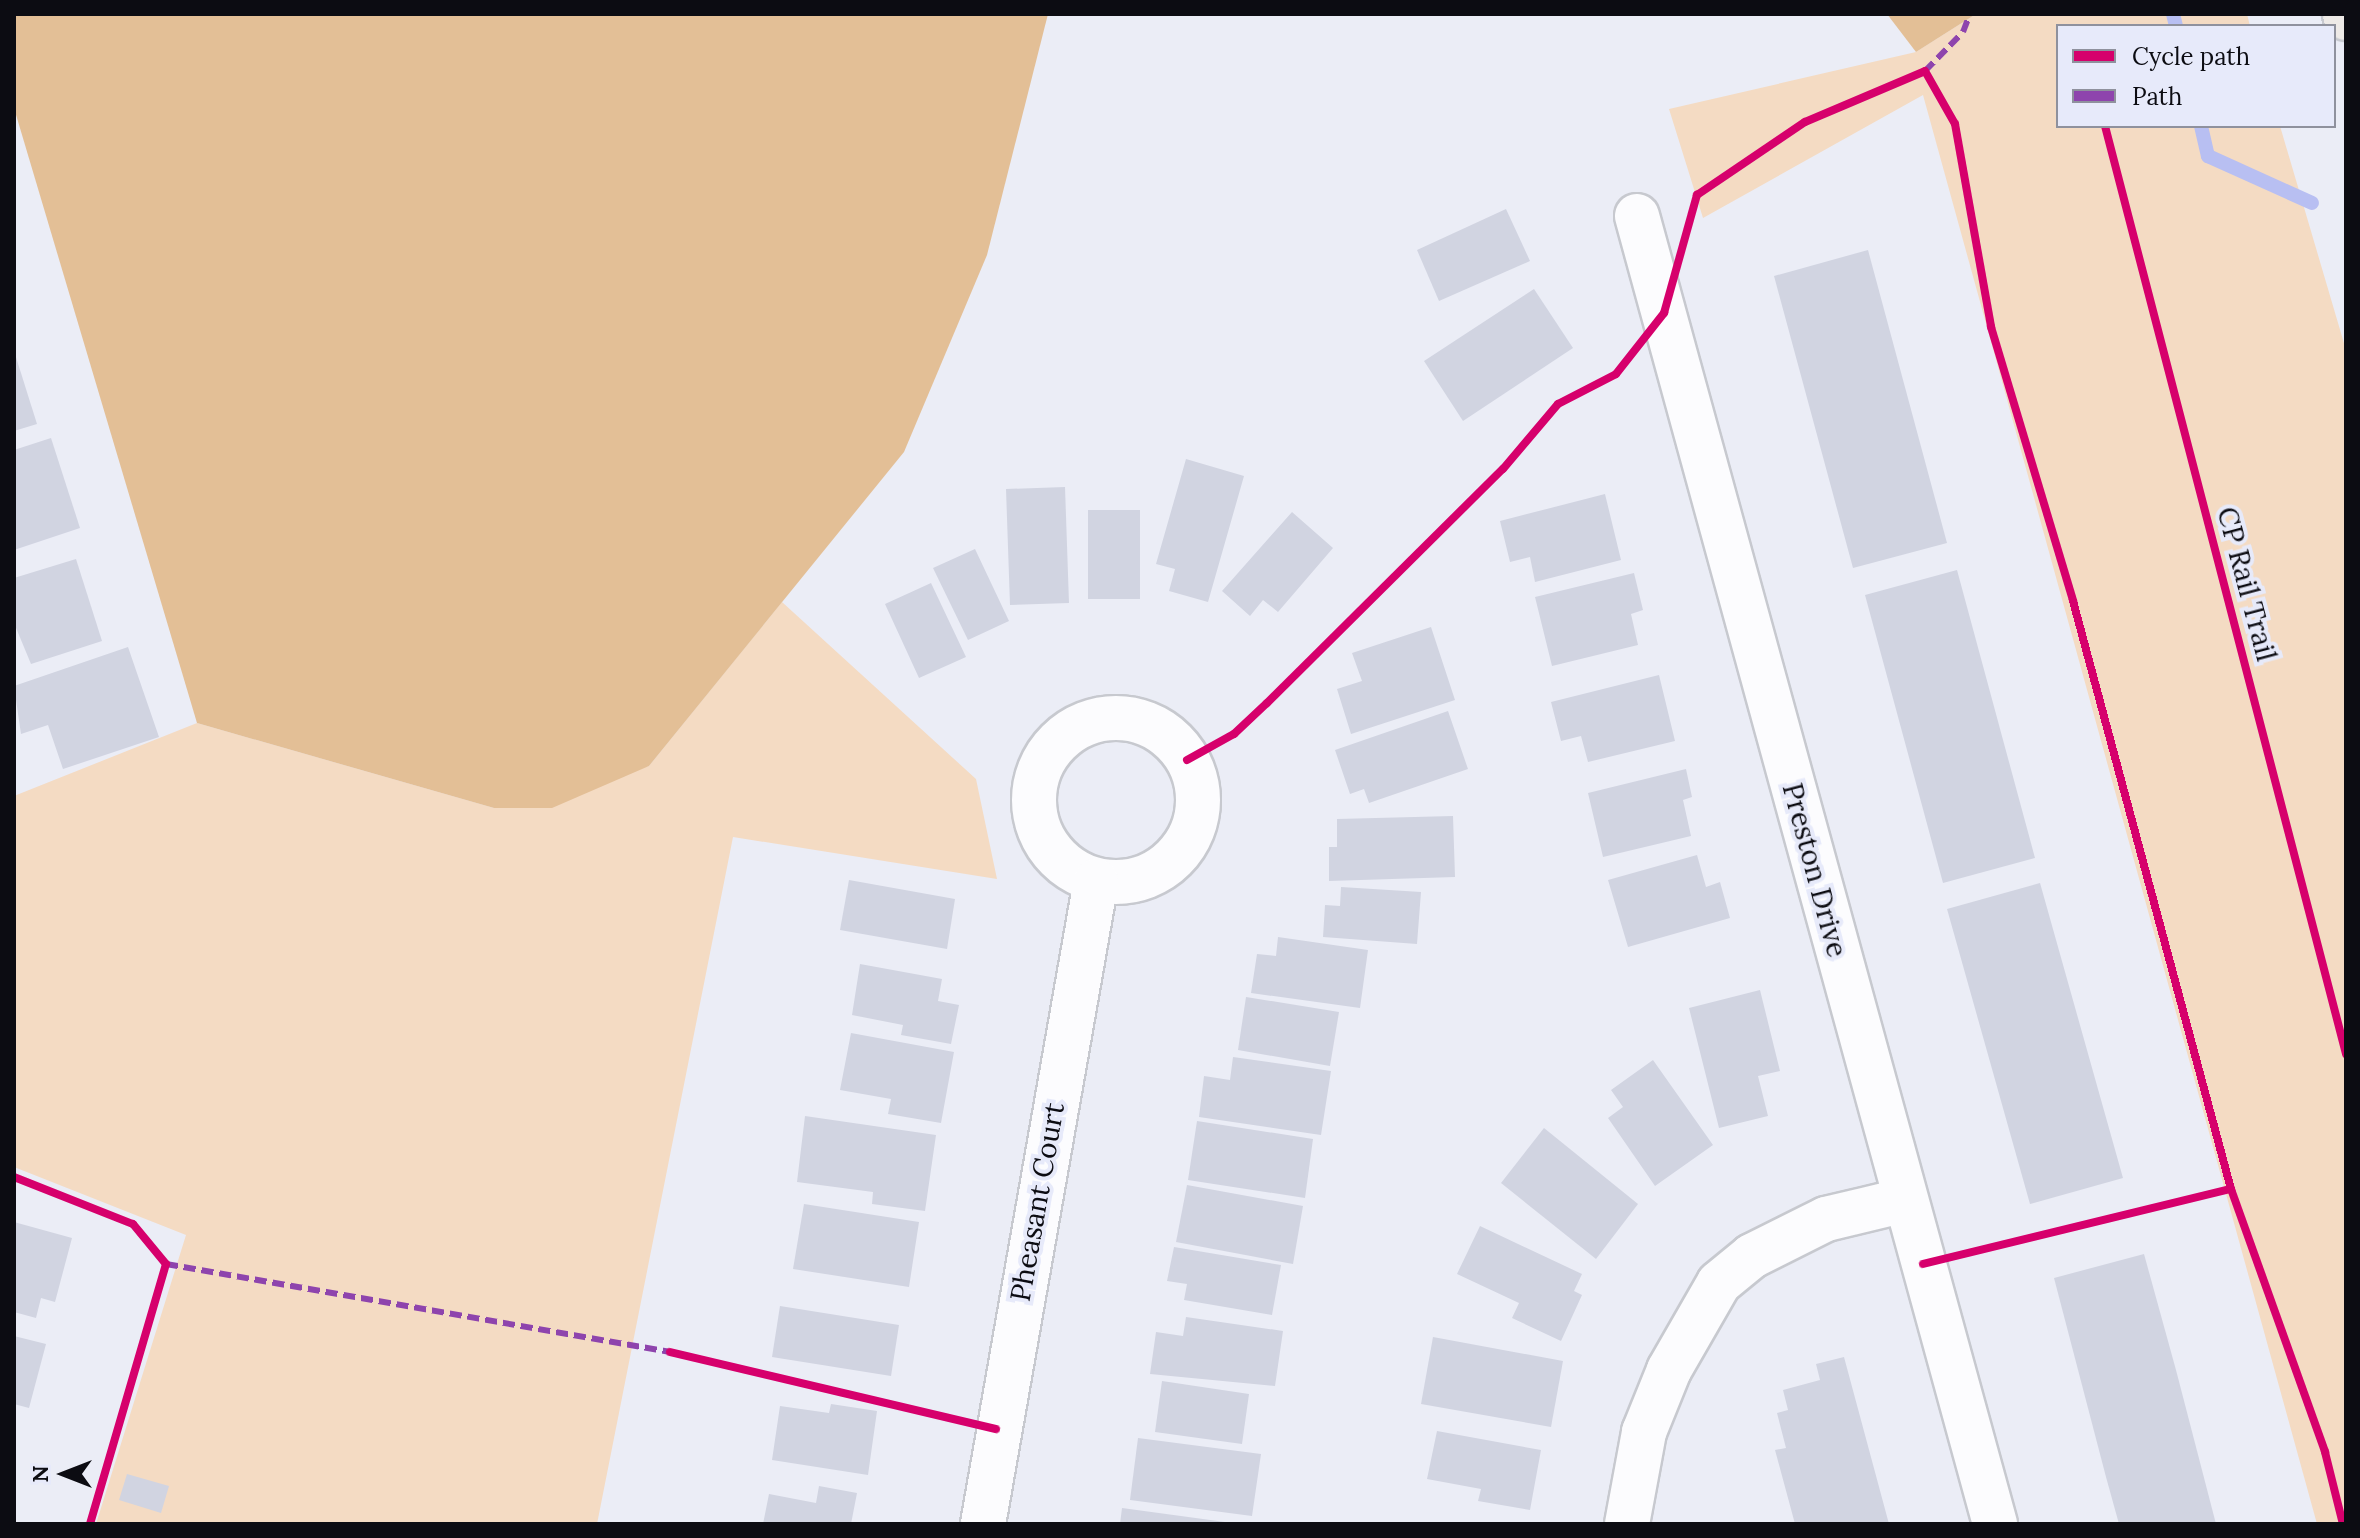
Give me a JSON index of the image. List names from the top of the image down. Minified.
{"streets":{"street":["Preston Drive","Pheasant Court"],"cycle path":["CP Rail Trail"]},"legend":["Cycle path","Path"],"north":"left"}
